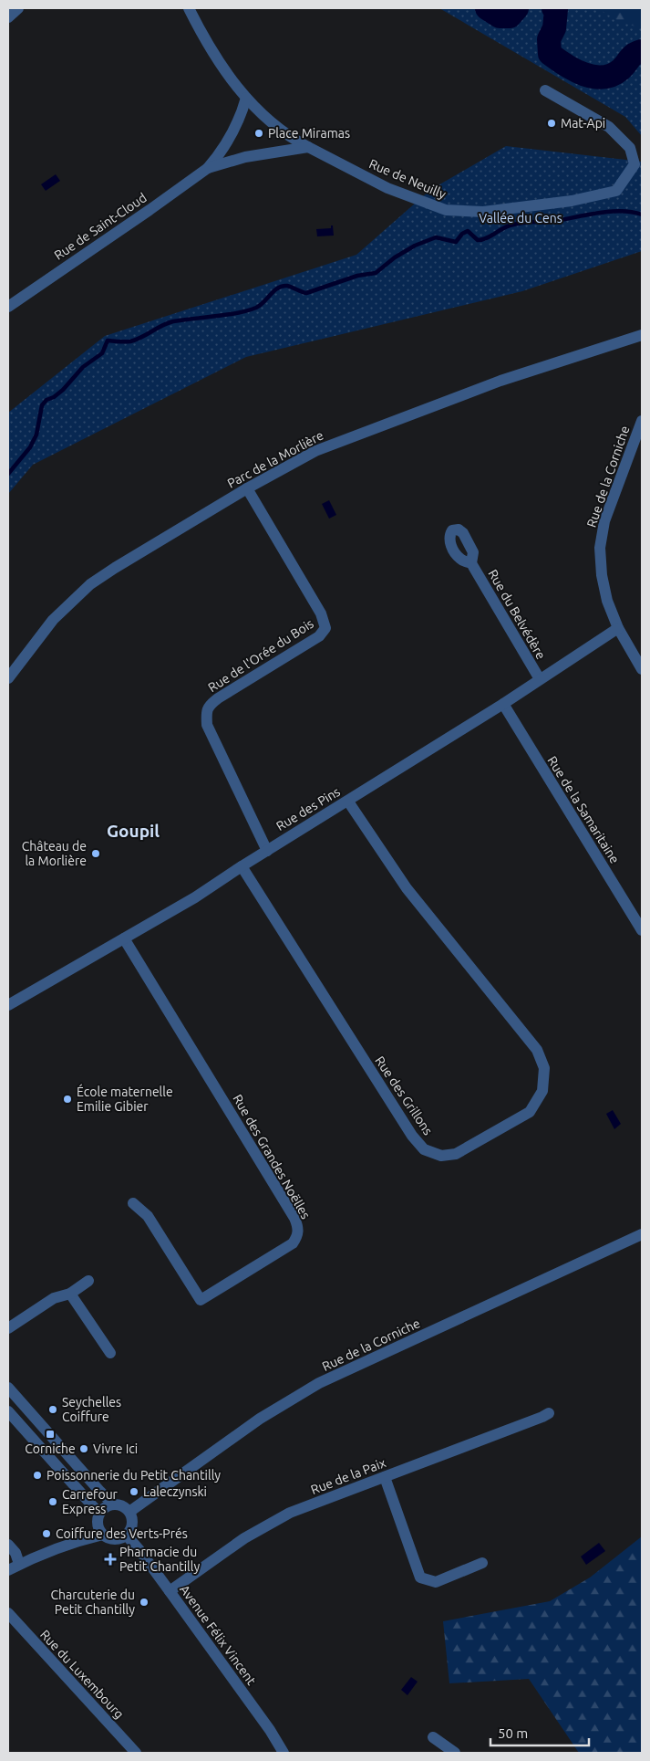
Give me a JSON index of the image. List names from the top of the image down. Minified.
{"streets":{"street":["Rue de Neuilly","Rue de Saint-Cloud","Parc de la Morlière","Rue de la Corniche","Rue du Belvédère","Rue de l'Orée du Bois","Rue des Pins","Rue de la Samaritaine","Rue des Grillons","Rue des Grandes Noëlles","Rue de la Paix","Avenue Félix Vincent","Rue du Luxembourg"]},"crossings":[["Rue de Neuilly","Rue de Saint-Cloud"],["Parc de la Morlière","Rue de l'Orée du Bois"],["Rue de la Corniche","Rue des Pins"],["Rue de la Corniche","Avenue Félix Vincent"],["Rue du Belvédère","Rue des Pins"],["Rue de l'Orée du Bois","Rue des Pins"],["Rue des Pins","Rue de la Samaritaine"],["Rue des Pins","Rue des Grillons"],["Rue des Pins","Rue des Grandes Noëlles"],["Rue de la Paix","Avenue Félix Vincent"]],"districts":["Goupil"],"parks":["Vallée du Cens"],"places":{"other":["Mat-Api","Place Miramas","Château de la Morlière","École maternelle Emilie Gibier","Seychelles Coiffure","Vivre Ici","Poissonnerie du Petit Chantilly","Laleczynski","Carrefour Express","Coiffure des Verts-Prés","Charcuterie du Petit Chantilly"],"transit":["Corniche"],"health":["Pharmacie du Petit Chantilly"]},"scale_bar":"50 m"}
